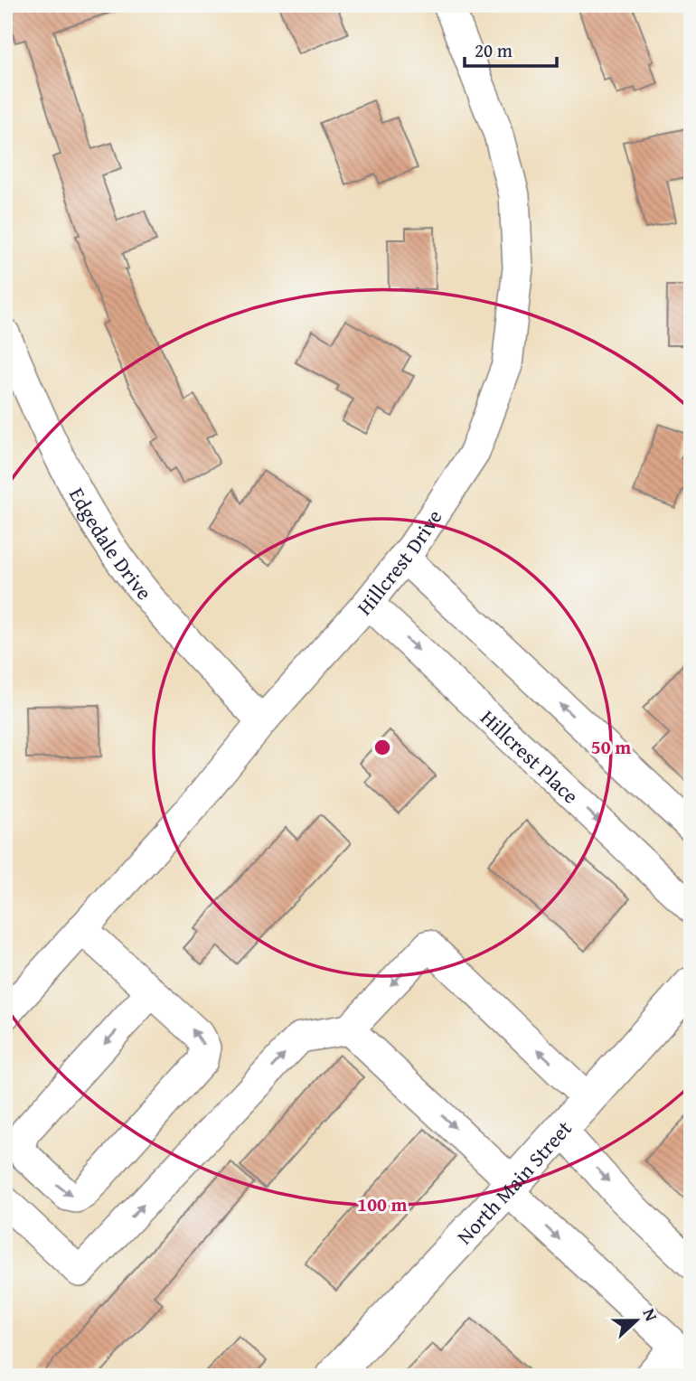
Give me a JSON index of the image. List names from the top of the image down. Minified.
{"streets":{"main road":["North Main Street"],"street":["Edgedale Drive","Hillcrest Drive","Hillcrest Place"]},"crossings":[["Edgedale Drive","Hillcrest Drive"],["Hillcrest Drive","Hillcrest Place"]],"scale_bar":"20 m","north":"right","rings":["50 m","100 m"]}
